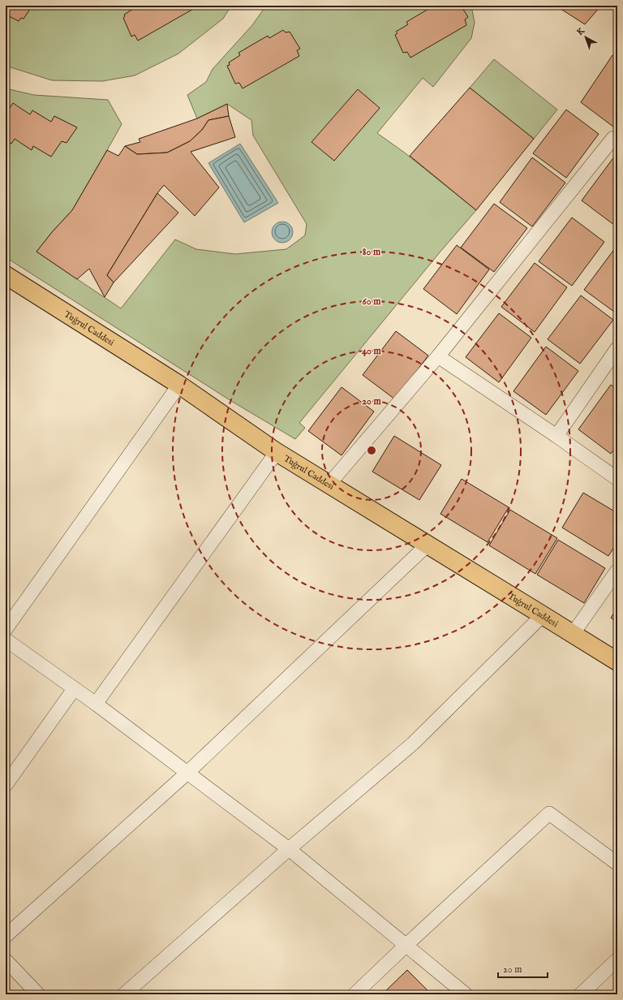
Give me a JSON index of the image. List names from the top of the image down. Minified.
{"streets":{"main road":["Tuğrul Caddesi"]},"scale_bar":"20 m","north":"top left","rings":["80 m","60 m","40 m","20 m"]}
